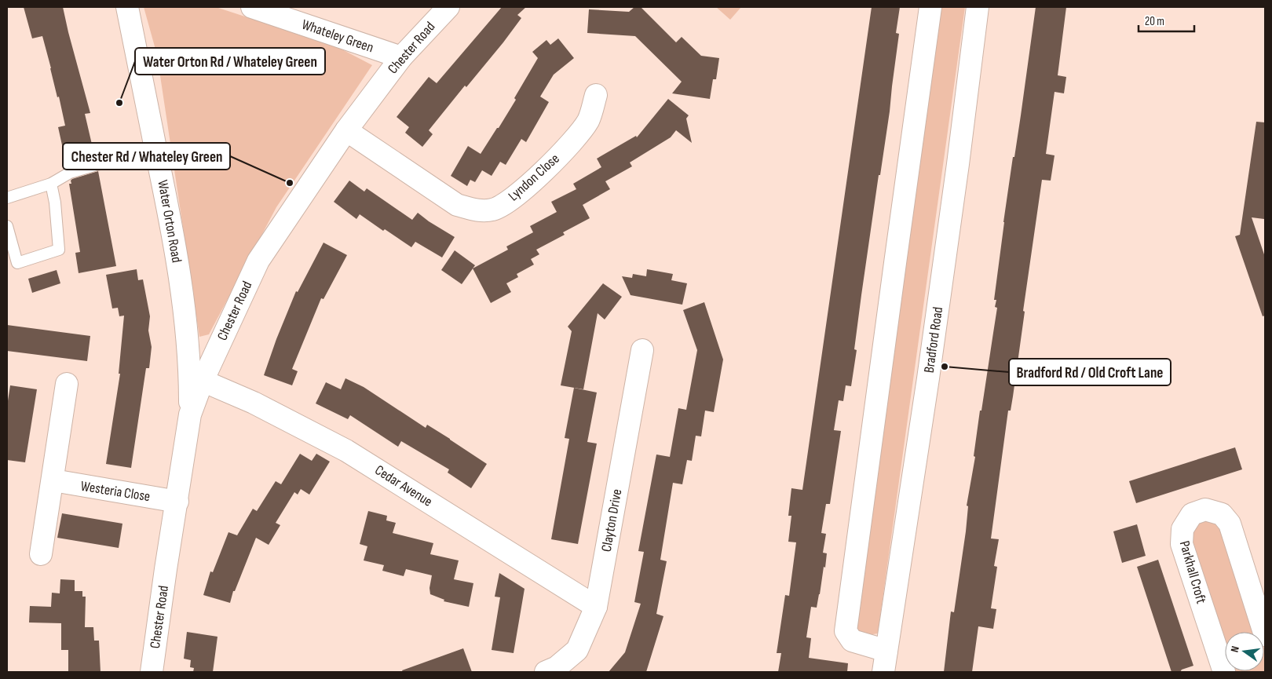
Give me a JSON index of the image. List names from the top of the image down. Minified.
{"streets":{"street":["Whateley Green","Chester Road","Lyndon Close","Water Orton Road","Bradford Road","Cedar Avenue","Westeria Close","Clayton Drive","Parkhall Croft"]},"crossings":[["Whateley Green","Chester Road"],["Chester Road","Lyndon Close"],["Chester Road","Water Orton Road"],["Chester Road","Cedar Avenue"],["Chester Road","Westeria Close"],["Cedar Avenue","Clayton Drive"]],"places":["Water Orton Rd / Whateley Green","Chester Rd / Whateley Green","Bradford Rd / Old Croft Lane"],"scale_bar":"20 m","north":"left"}
